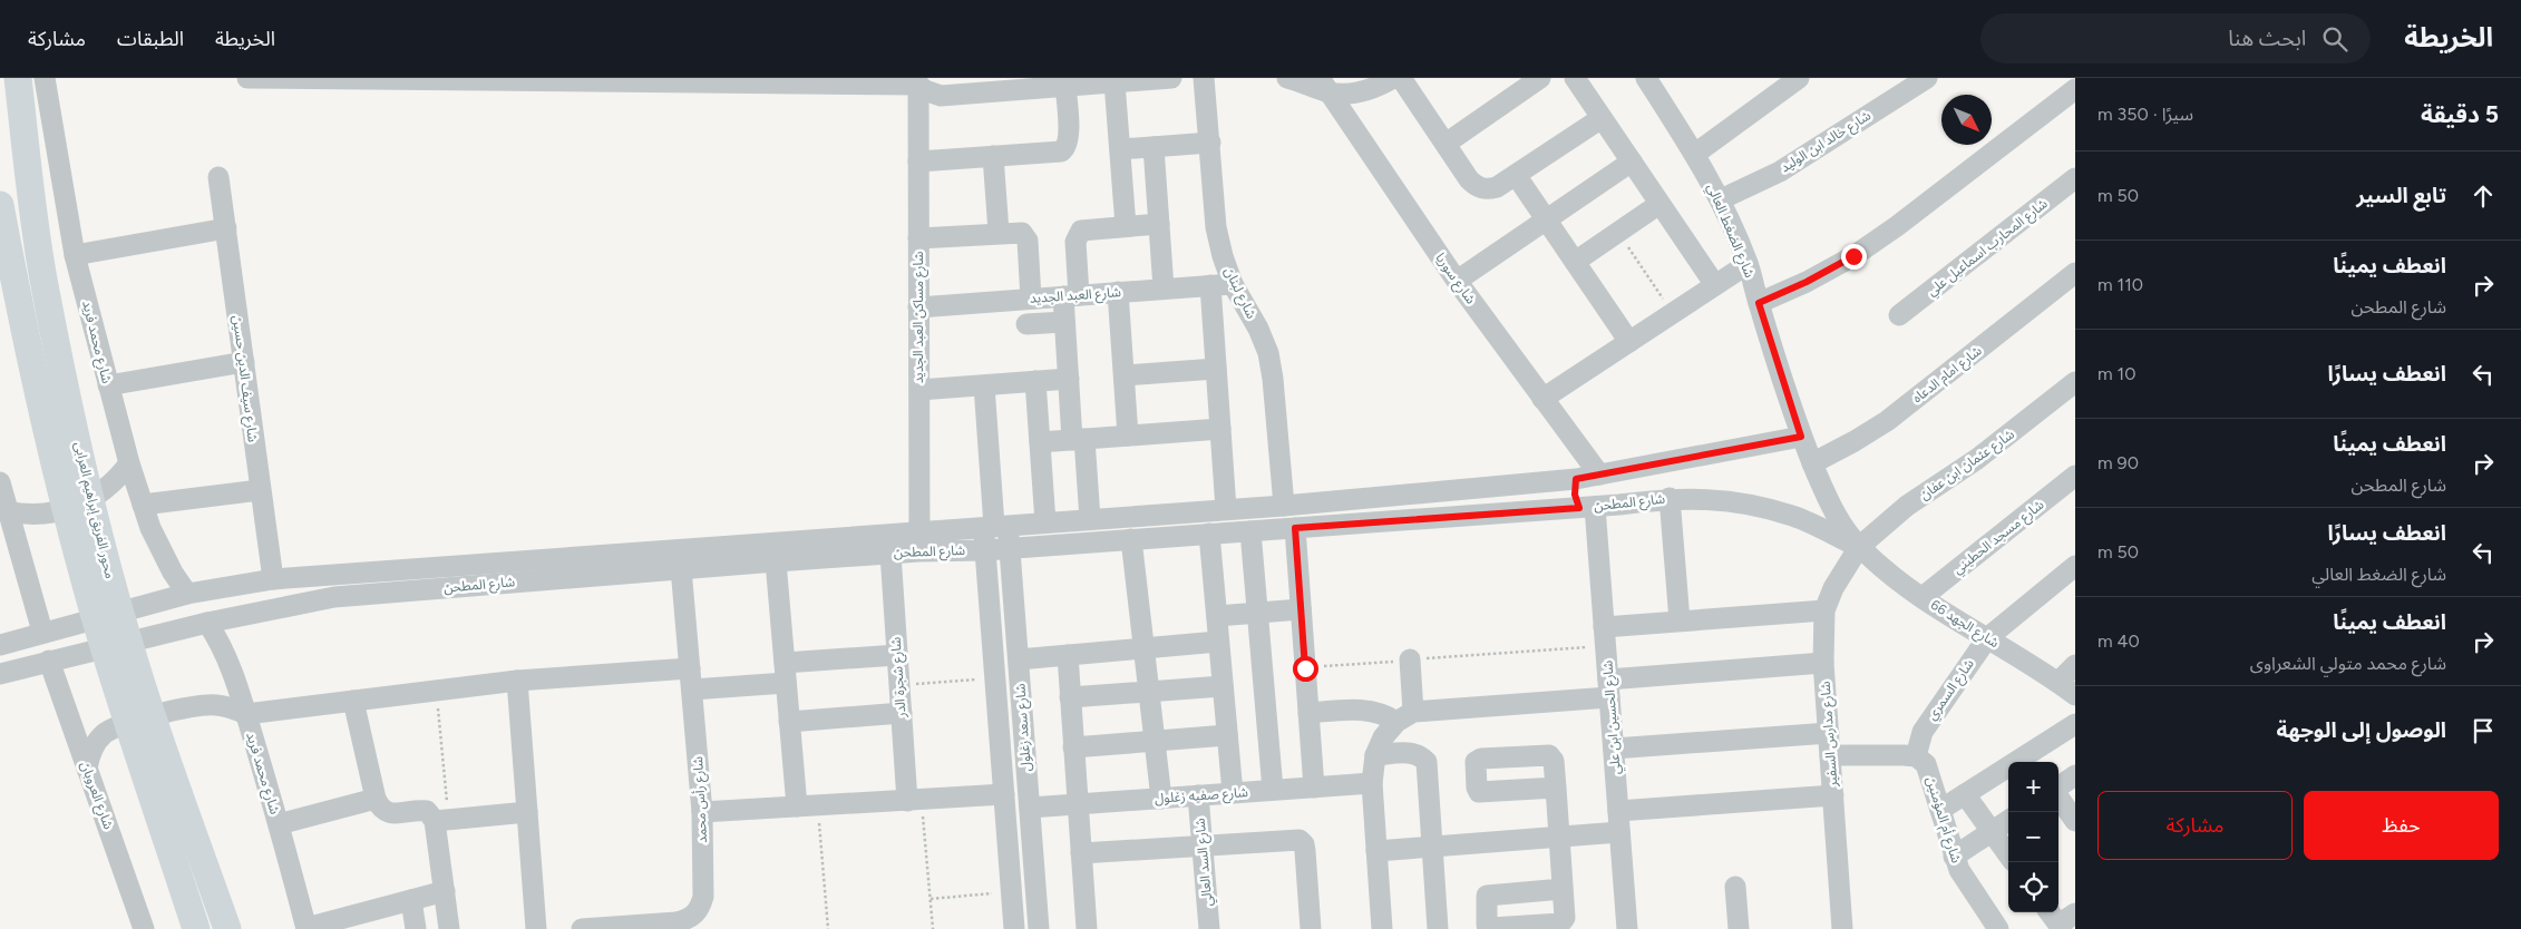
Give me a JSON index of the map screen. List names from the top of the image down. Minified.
{"streets":{"main road":["محور الفريق إبراهيم العرابى"],"street":["شارع خالد ابن الوليد","شارع الضغط العالي","شارع المحارب اسماعيل علي","شارع سوريا","شارع لبنان","شارع العبد الجديد","شارع مساكن العبد الجديد","شارع محمد فريد","شارع امام الدعاه","شارع سيف الدين حسين","شارع عثمان ابن عفان","شارع المطحن","شارع مسجد الحطيني","شارع الجهد 66","شارع شجرة الدر","شارع السمري","شارع الحسين ابن علي","شارع سعد زغلول","شارع مدارس السفير","شارع العروبان","شارع صفيه زغلول","شارع رأس محمد","شارع أم المؤمنين","شارع السد العالي"]},"crossings":[["شارع خالد ابن الوليد","شارع الضغط العالي"],["شارع الضغط العالي","شارع امام الدعاه"],["شارع الضغط العالي","شارع عثمان ابن عفان"],["شارع الضغط العالي","شارع المطحن"],["شارع الضغط العالي","شارع الجهد 66"],["شارع الضغط العالي","شارع مدارس السفير"],["شارع سوريا","شارع المطحن"],["شارع لبنان","شارع العبد الجديد"],["شارع لبنان","شارع المطحن"],["شارع العبد الجديد","شارع مساكن العبد الجديد"],["شارع مساكن العبد الجديد","شارع المطحن"],["شارع محمد فريد","شارع المطحن"],["شارع سيف الدين حسين","شارع المطحن"],["شارع عثمان ابن عفان","شارع المطحن"],["شارع عثمان ابن عفان","شارع الجهد 66"],["شارع عثمان ابن عفان","شارع مدارس السفير"],["شارع المطحن","شارع الجهد 66"],["شارع المطحن","شارع شجرة الدر"],["شارع المطحن","شارع الحسين ابن علي"],["شارع المطحن","شارع سعد زغلول"],["شارع المطحن","شارع مدارس السفير"],["شارع المطحن","شارع العروبان"],["شارع المطحن","شارع رأس محمد"],["شارع مسجد الحطيني","شارع الجهد 66"],["شارع الجهد 66","شارع السمري"],["شارع الجهد 66","شارع مدارس السفير"],["شارع السمري","شارع أم المؤمنين"],["شارع سعد زغلول","شارع صفيه زغلول"],["شارع صفيه زغلول","شارع السد العالي"]],"north":"bottom right","page":{"header":"الخريطة","search":"ابحث هنا","nav":["الخريطة","الطبقات","مشاركة"],"heading":["5 دقيقة","سيرًا · 350 m"],"list":[["تابع السير","50 m"],["انعطف يمينًا","شارع المطحن","110 m"],["انعطف يسارًا","10 m"],["انعطف يمينًا","شارع المطحن","90 m"],["انعطف يسارًا","شارع الضغط العالي","50 m"],["انعطف يمينًا","شارع محمد متولي الشعراوى","40 m"],"الوصول إلى الوجهة"],"map_buttons":["+","−"],"buttons":["حفظ","مشاركة"]}}
